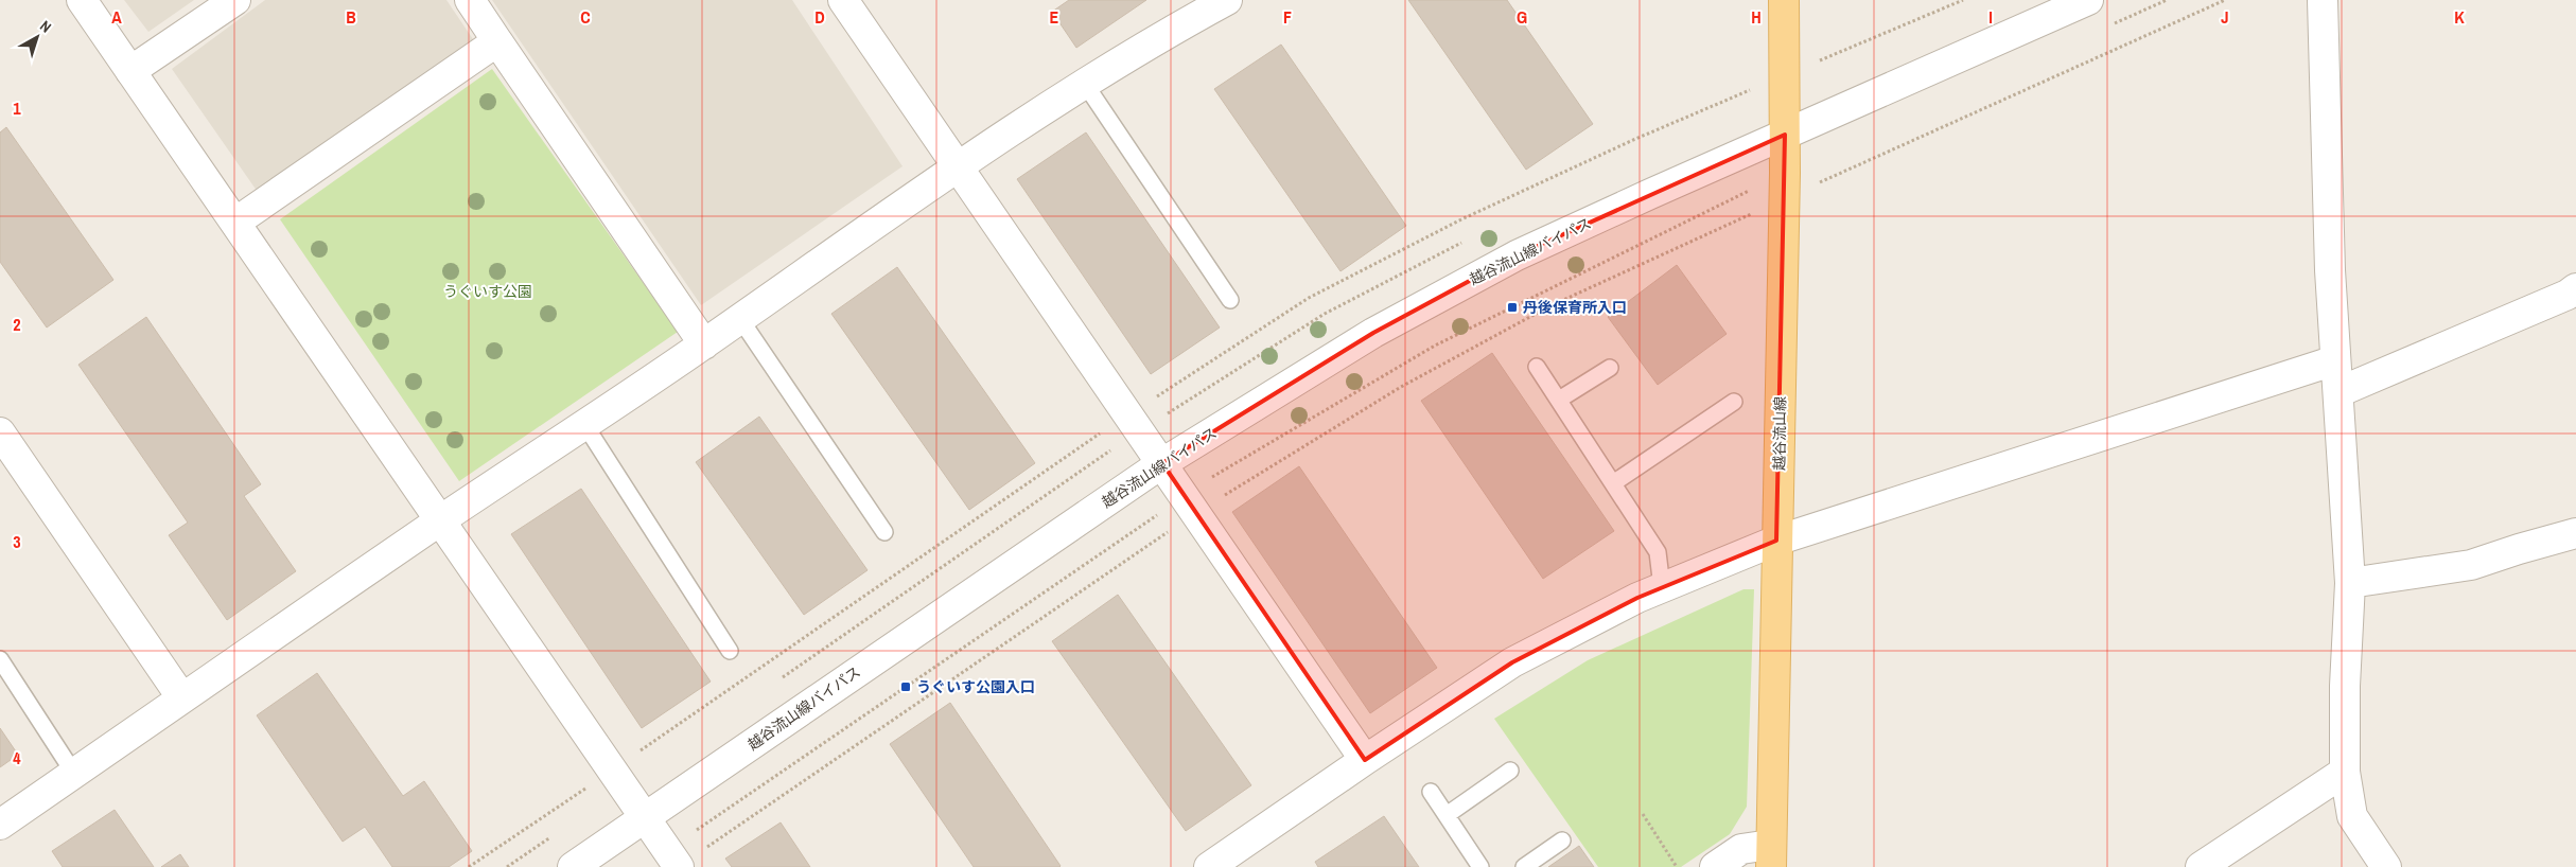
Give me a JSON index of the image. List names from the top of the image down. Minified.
{"streets":{"main road":["越谷流山線"],"street":["越谷流山線バイパス"]},"crossings":[["越谷流山線バイパス","越谷流山線"]],"parks":["うぐいす公園"],"places":{"transit":["丹後保育所入口","うぐいす公園入口"]},"north":"top right","grid":{"columns":["A","B","C","D","E","F","G","H","I","J","K"],"rows":["1","2","3","4"]}}
